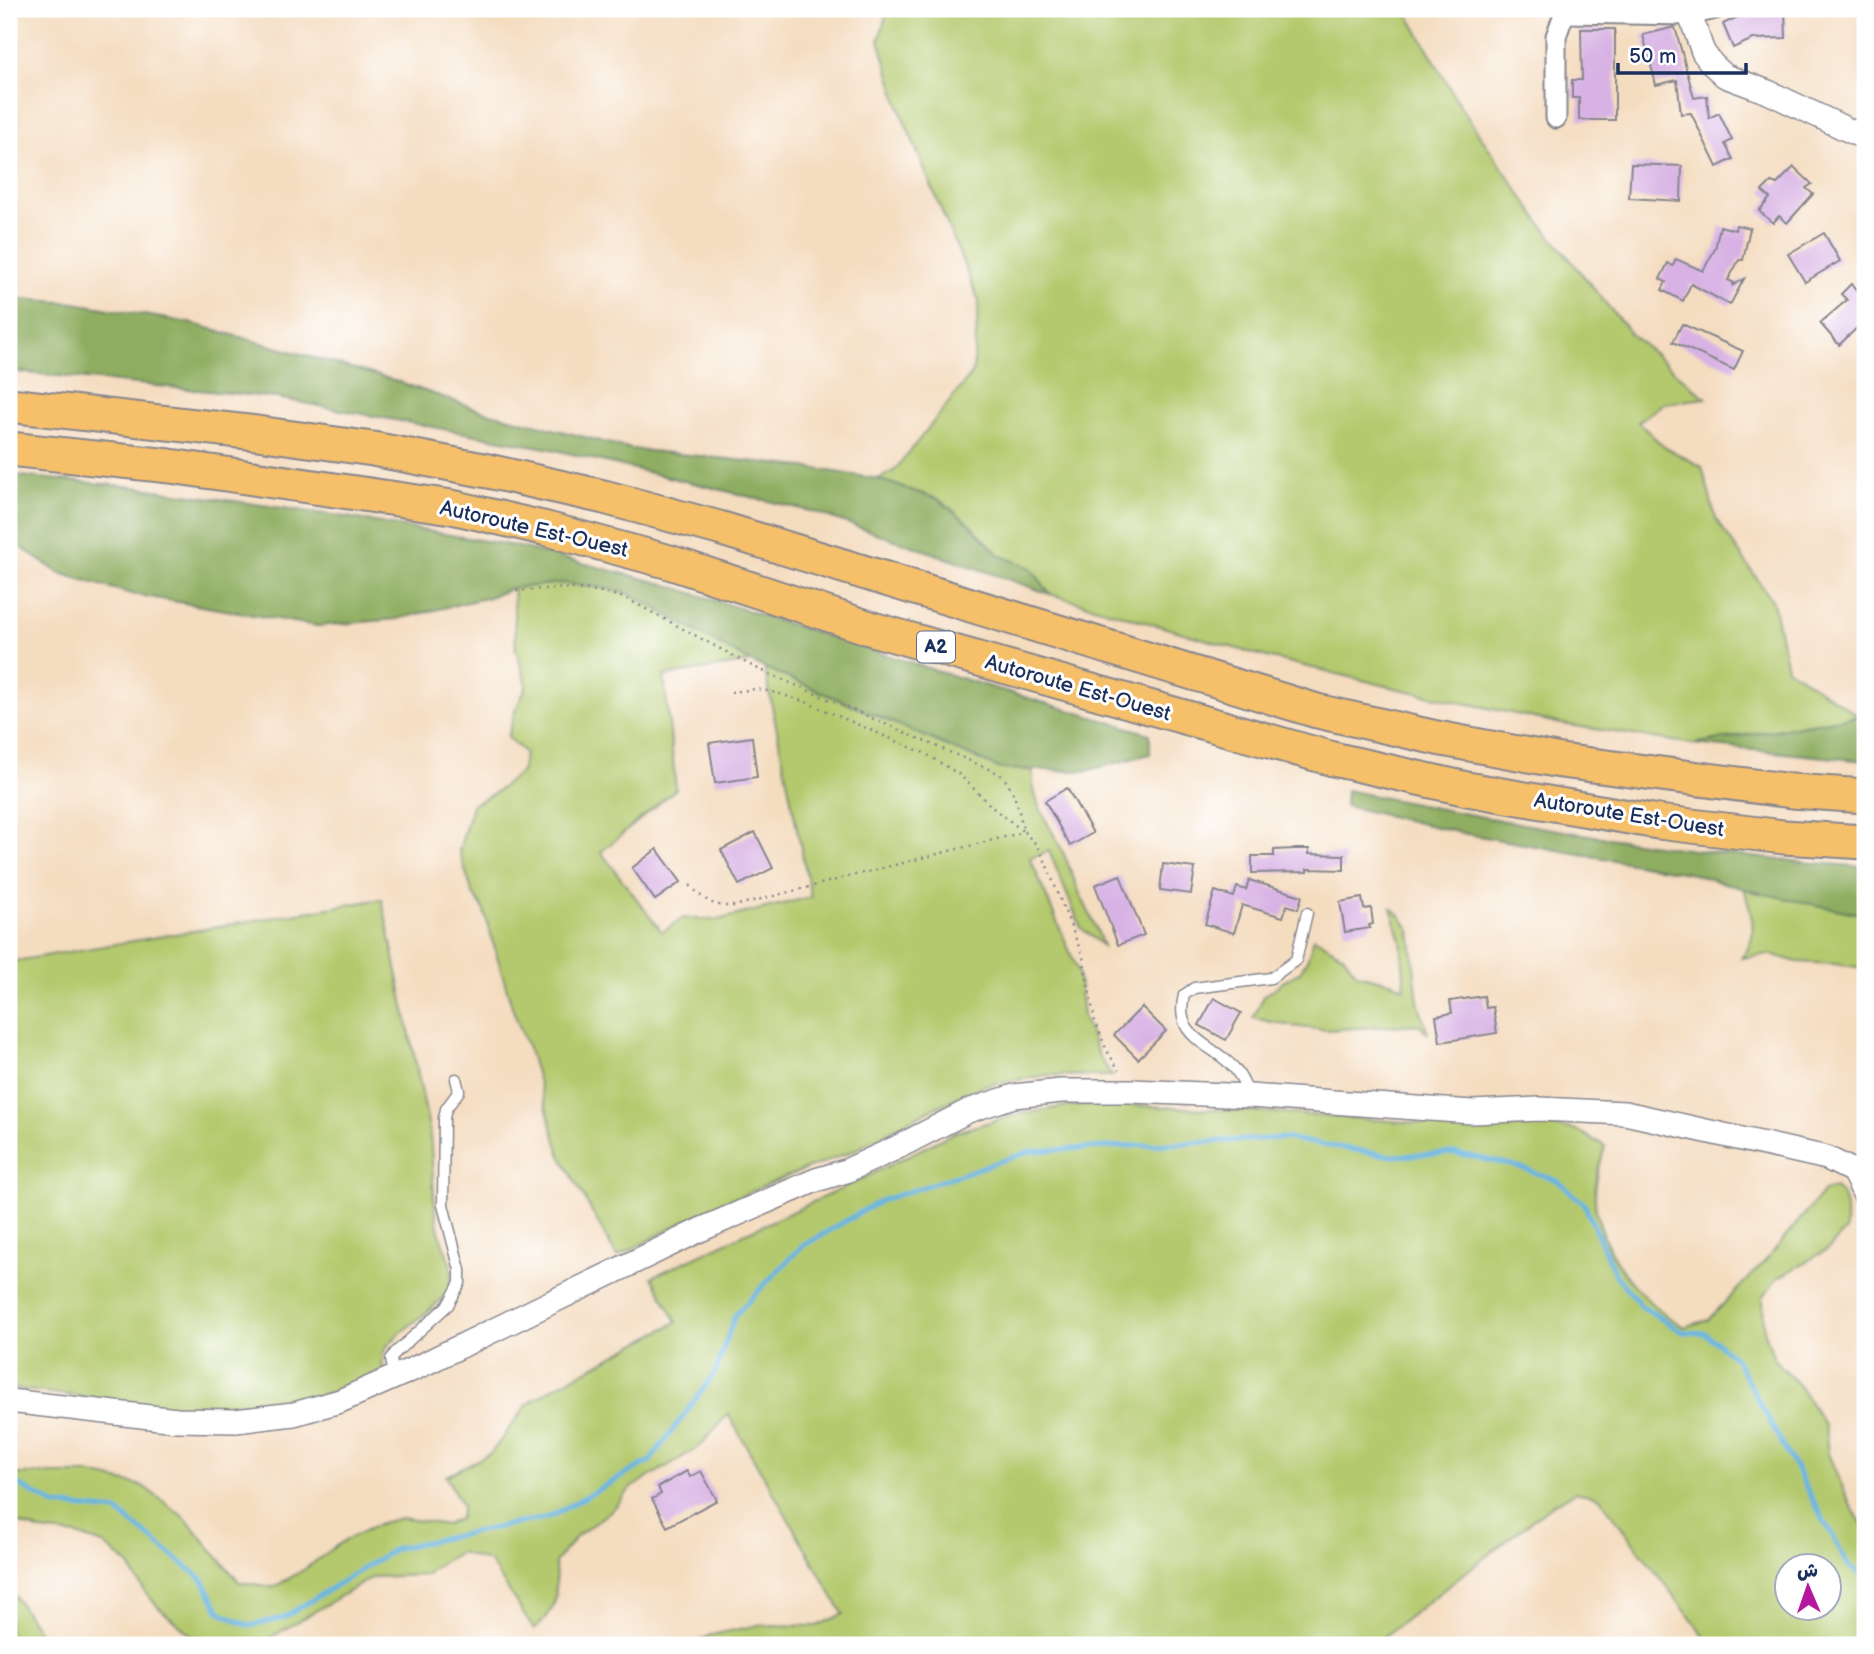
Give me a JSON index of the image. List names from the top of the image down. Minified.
{"streets":{"highway":["Autoroute Est-Ouest","A2"]},"scale_bar":"50 m","north":"top"}
